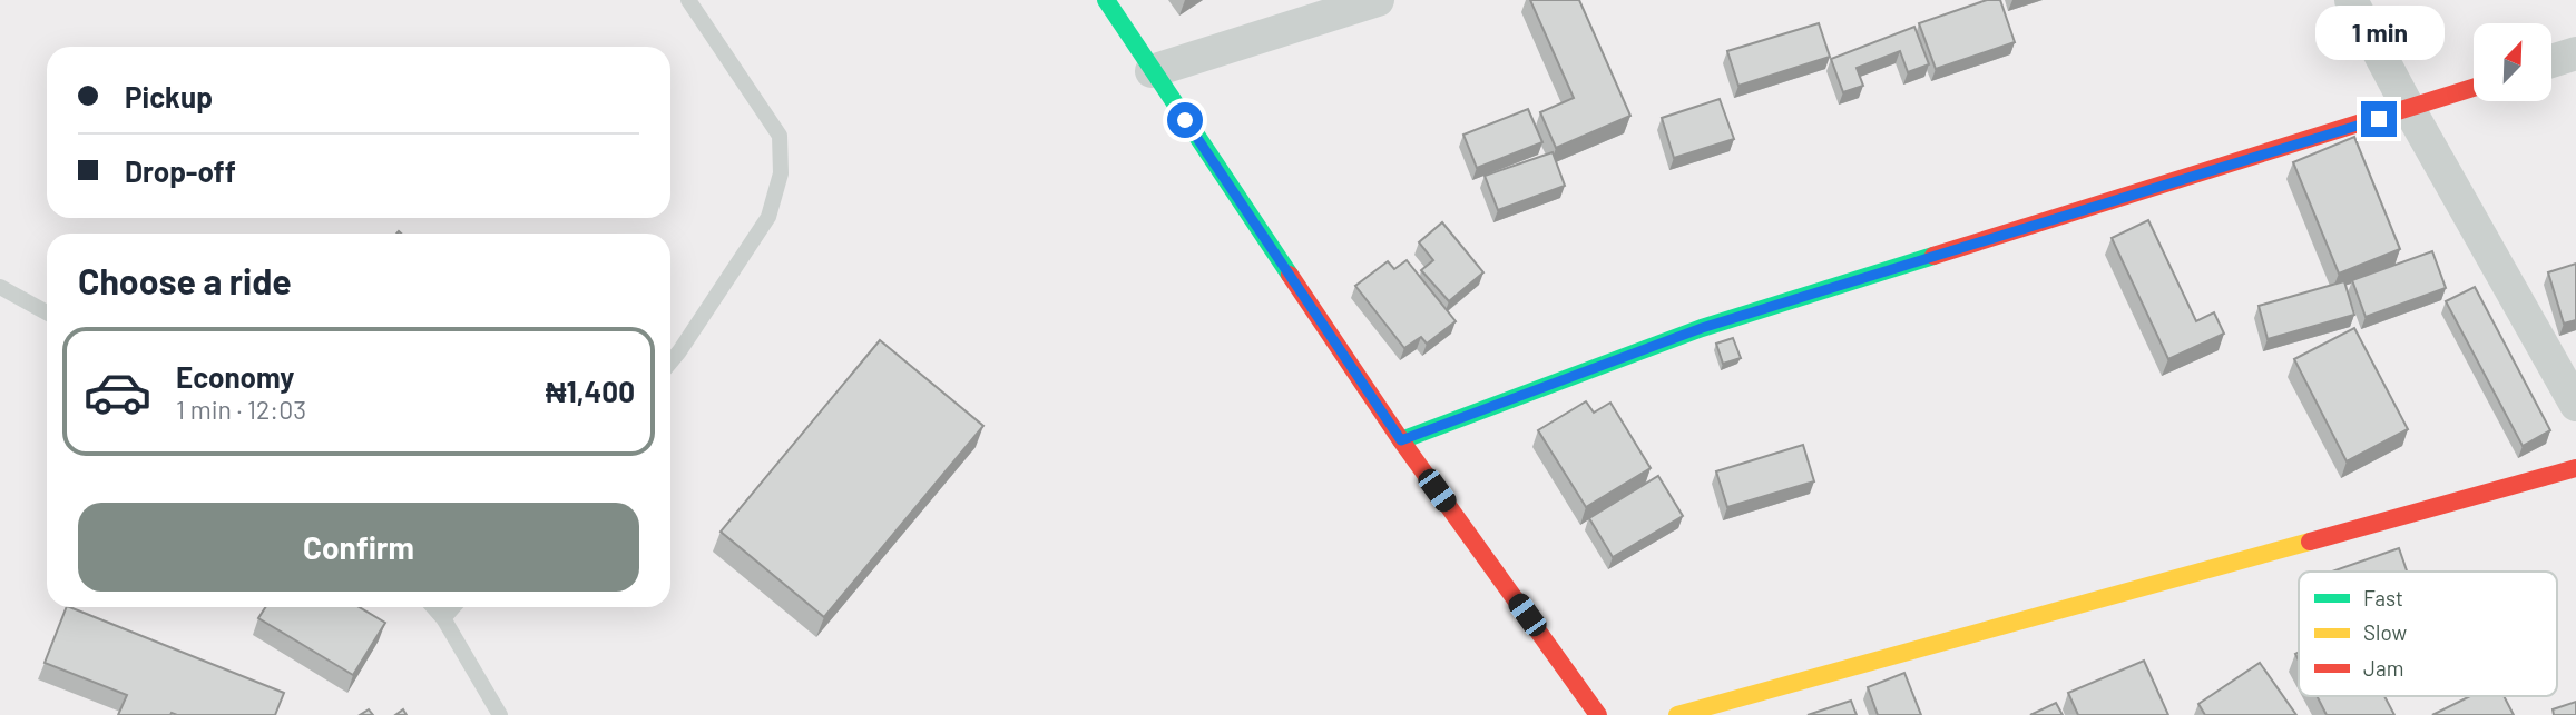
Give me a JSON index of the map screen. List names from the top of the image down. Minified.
{"legend":["Fast","Slow","Jam"],"north":"top right","page":{"bubble":"1 min","banner":["Pickup","Drop-off"],"heading":"Choose a ride","list":[{"name":"Economy","note":"1 min · 12:03","value":"₦1,400"}],"buttons":"Confirm"}}
